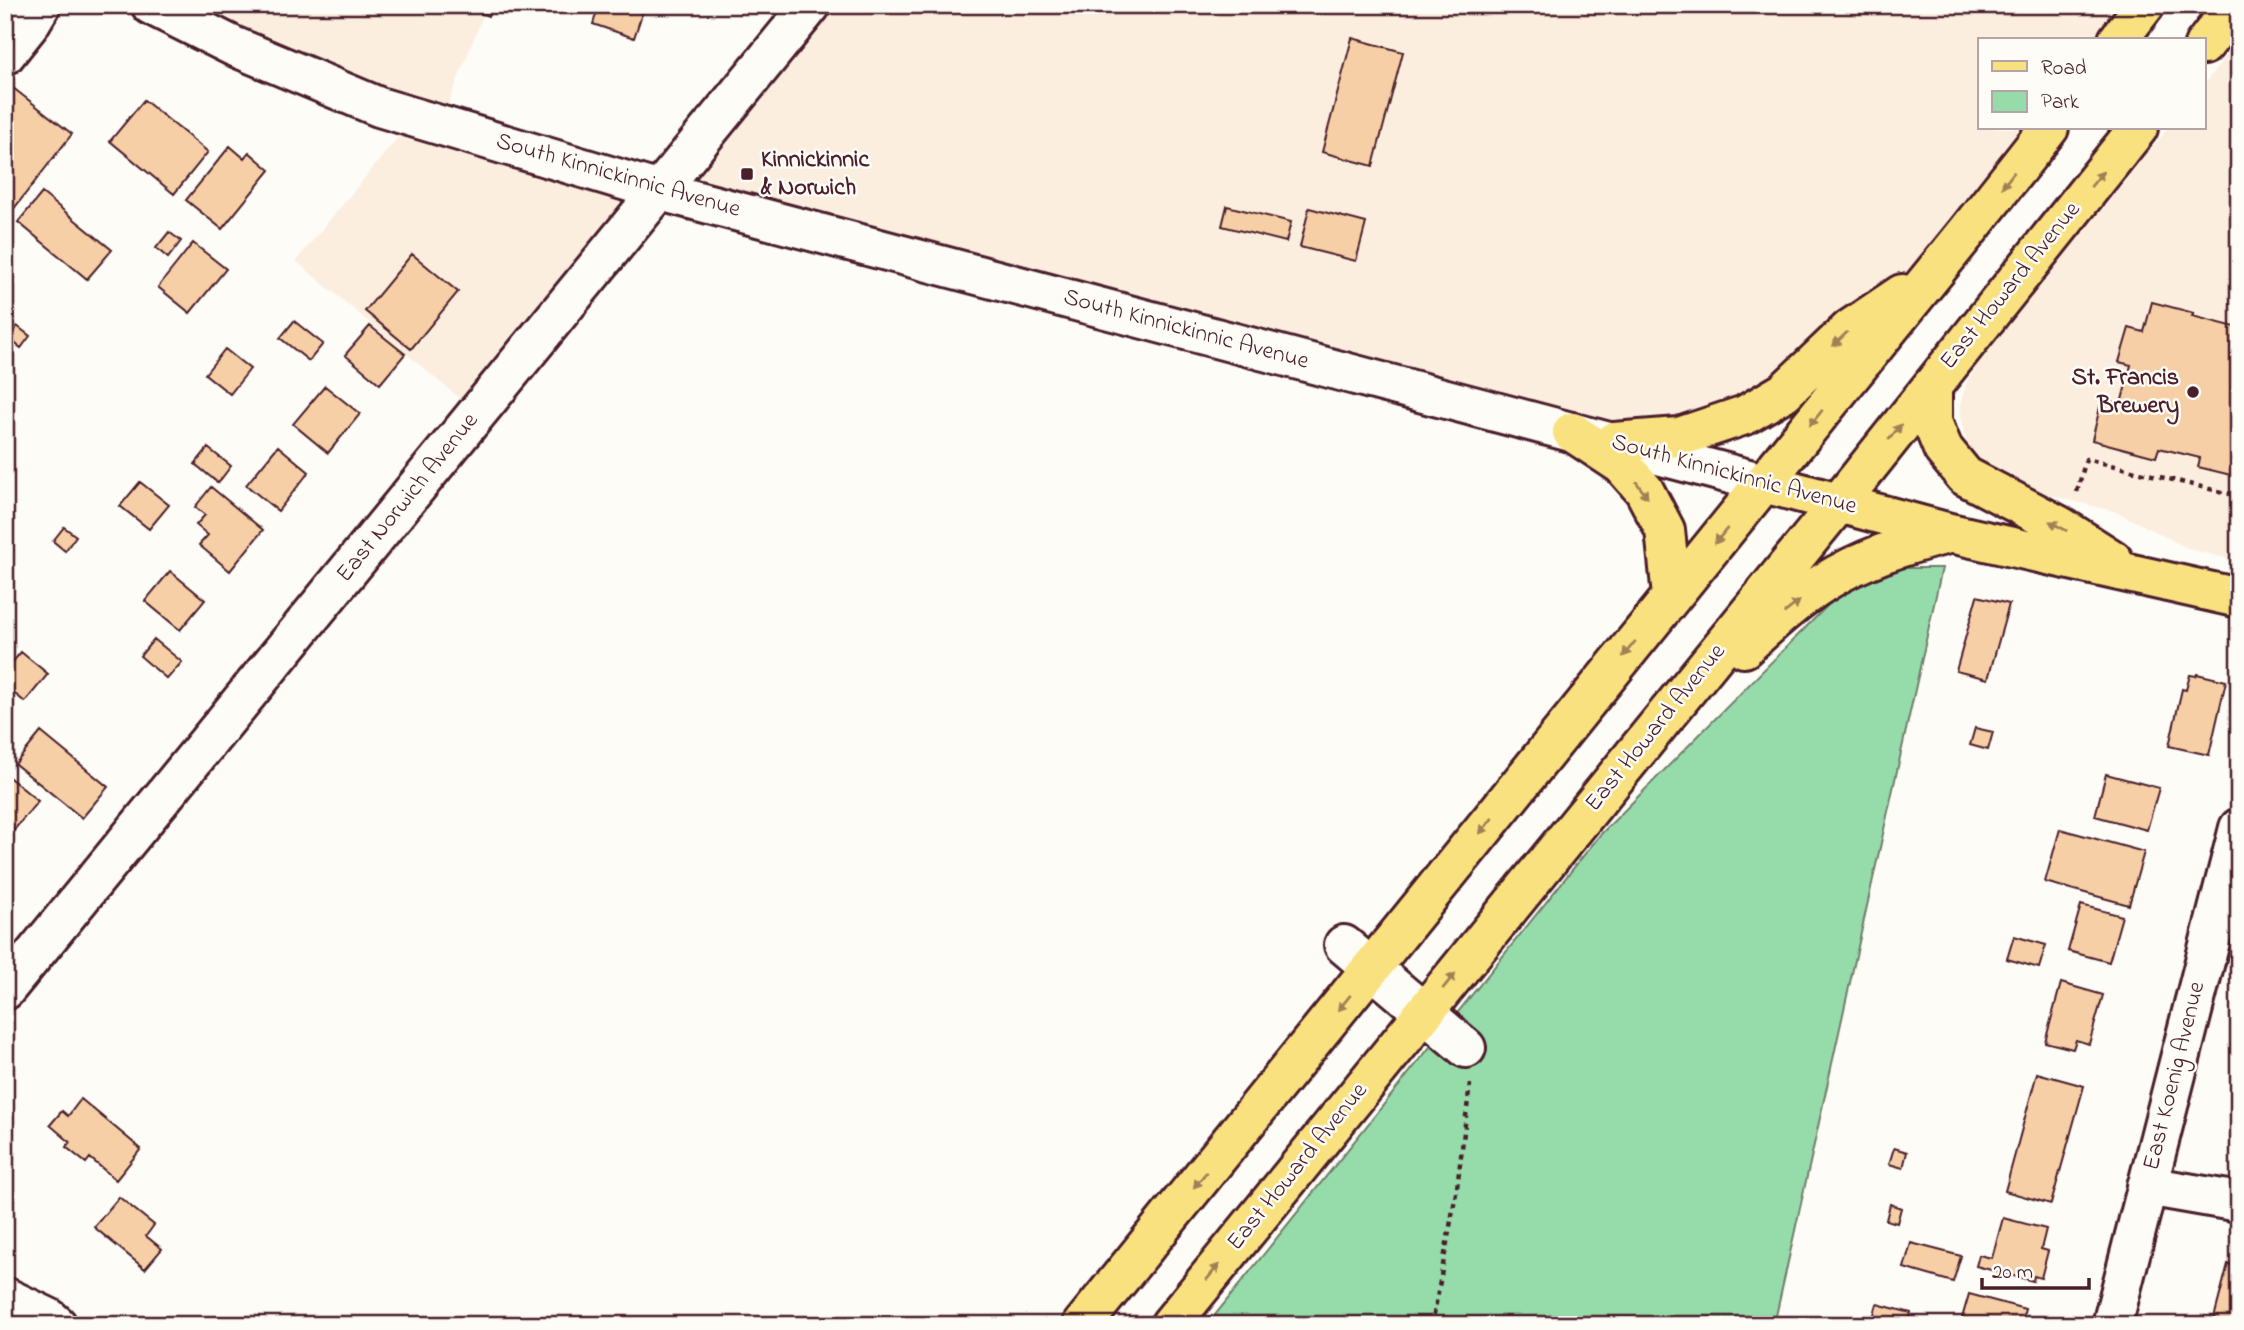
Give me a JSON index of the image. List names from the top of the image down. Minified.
{"streets":{"main road":["South Kinnickinnic Avenue","East Howard Avenue"],"street":["East Norwich Avenue","East Koenig Avenue"]},"crossings":[["South Kinnickinnic Avenue","East Howard Avenue"],["South Kinnickinnic Avenue","East Norwich Avenue"]],"places":{"transit":["Kinnickinnic & Norwich"],"other":["St. Francis Brewery"]},"legend":["Road","Park"],"scale_bar":"20 m"}
